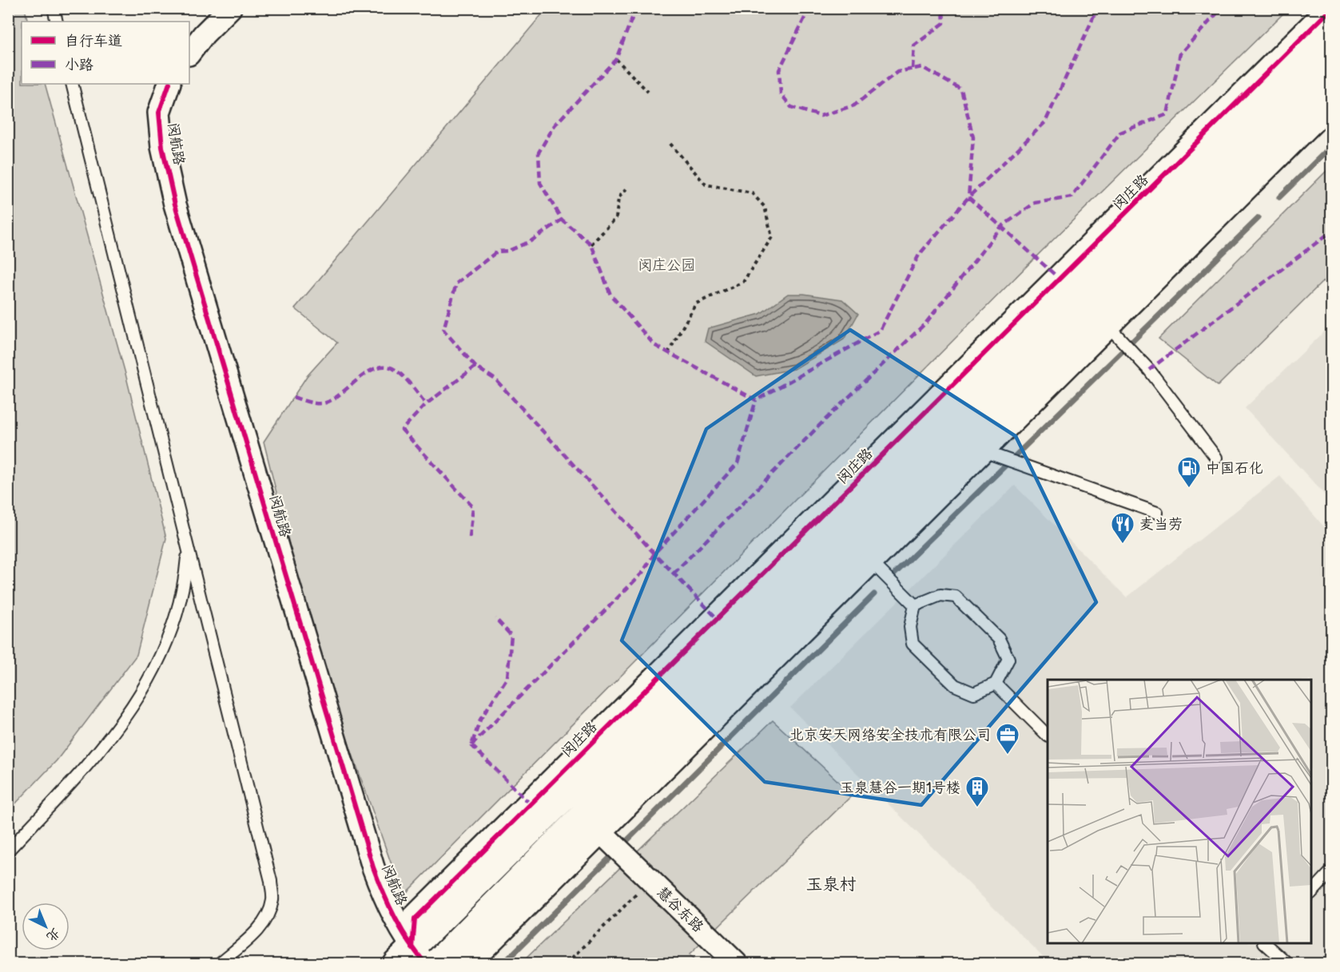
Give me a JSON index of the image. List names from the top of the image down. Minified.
{"streets":{"main road":["闵庄路"],"street":["闵航路","慧谷东路"]},"crossings":[["闵航路","闵庄路"],["闵庄路","慧谷东路"]],"districts":["玉泉村"],"parks":["闵庄公园"],"places":{"fuel station":["中国石化"],"restaurant":["麦当劳"],"office":["北京安天网络安全技术有限公司"],"building":["玉泉慧谷一期1号楼"]},"legend":["自行车道","小路"],"north":"bottom right"}
